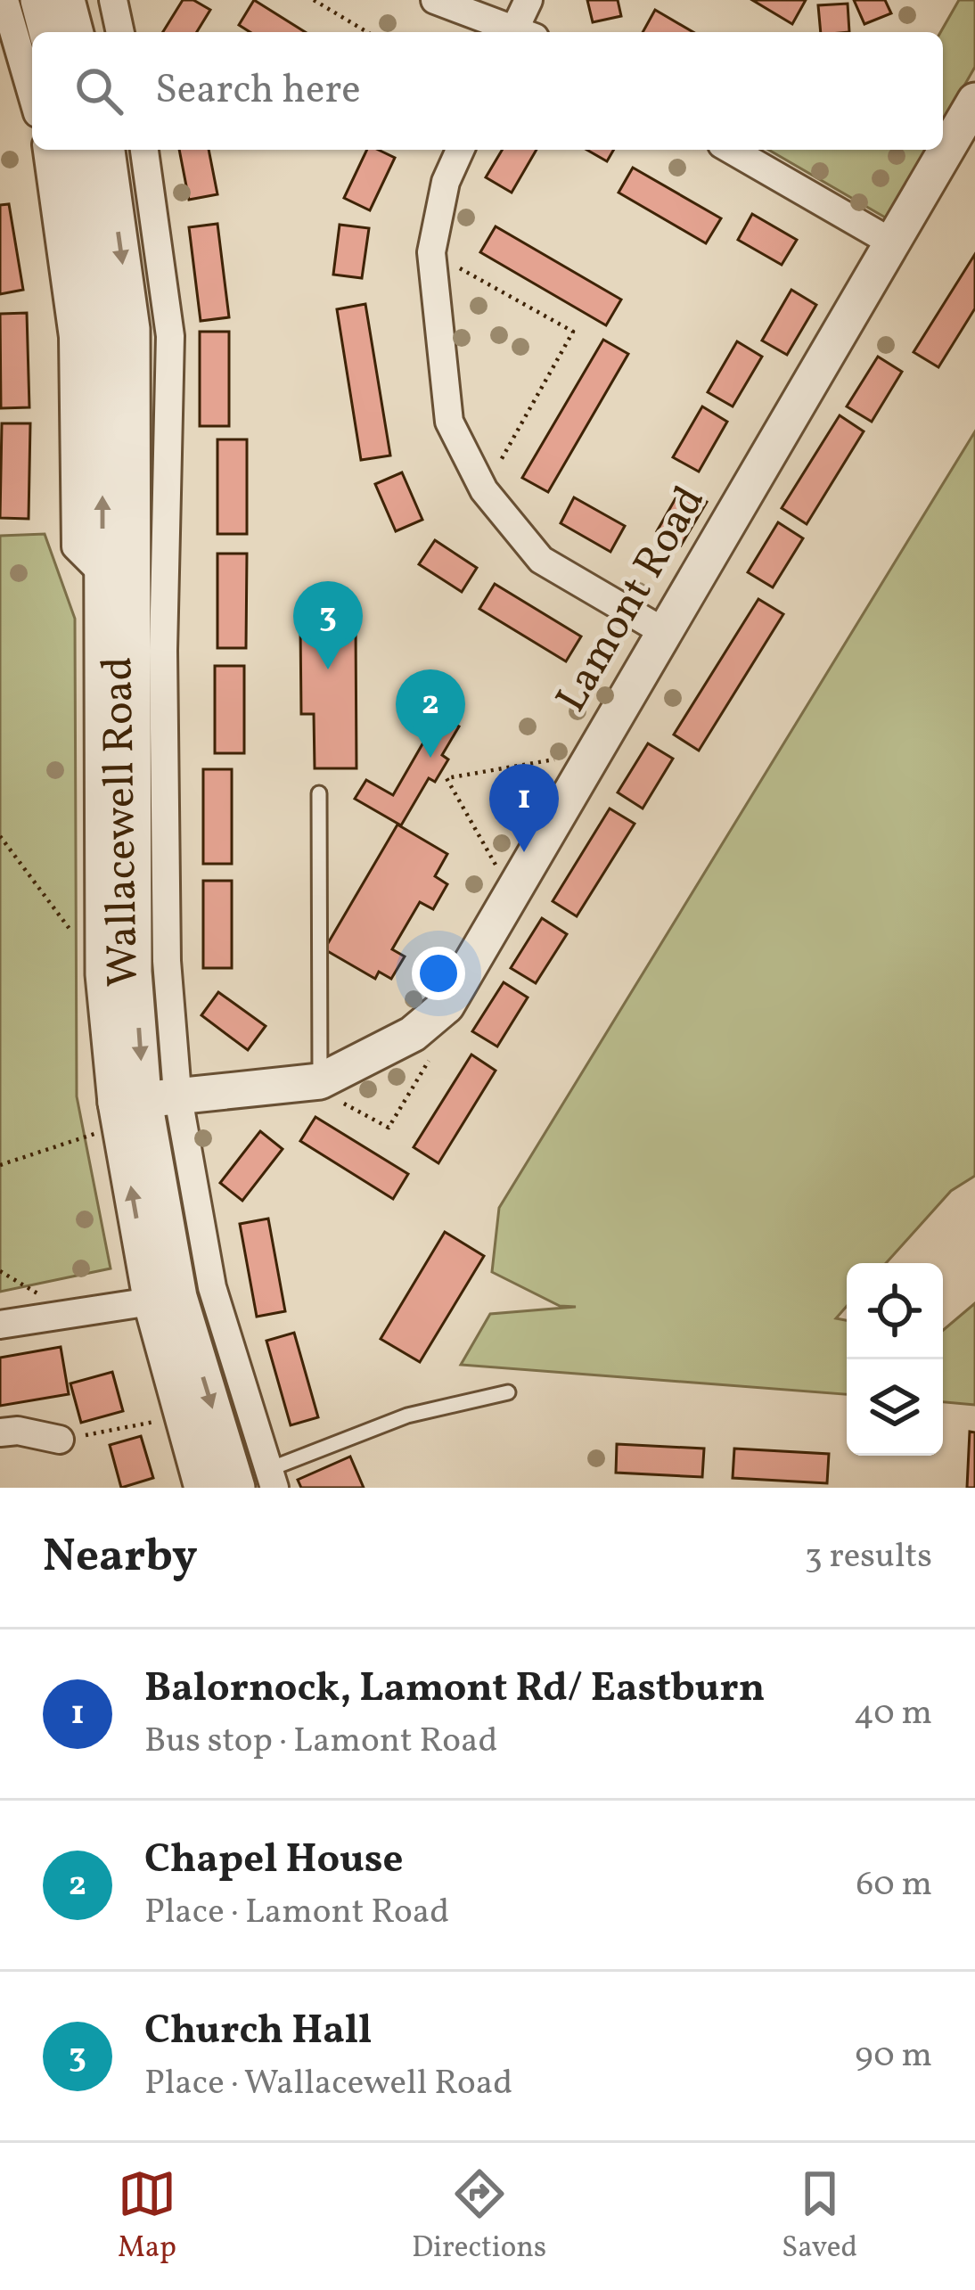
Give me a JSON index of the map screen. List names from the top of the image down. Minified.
{"streets":{"street":["Lamont Road","Wallacewell Road"]},"crossings":[["Lamont Road","Wallacewell Road"]],"page":{"search":"Search here","pins":["3","2","1"],"heading":["Nearby","3 results"],"list":[{"mark":"1","name":"Balornock, Lamont Rd/ Eastburn","note":"Bus stop · Lamont Road","value":"40 m"},{"mark":"2","name":"Chapel House","note":"Place · Lamont Road","value":"60 m"},{"mark":"3","name":"Church Hall","note":"Place · Wallacewell Road","value":"90 m"}],"nav":["Map","Directions","Saved"]}}
